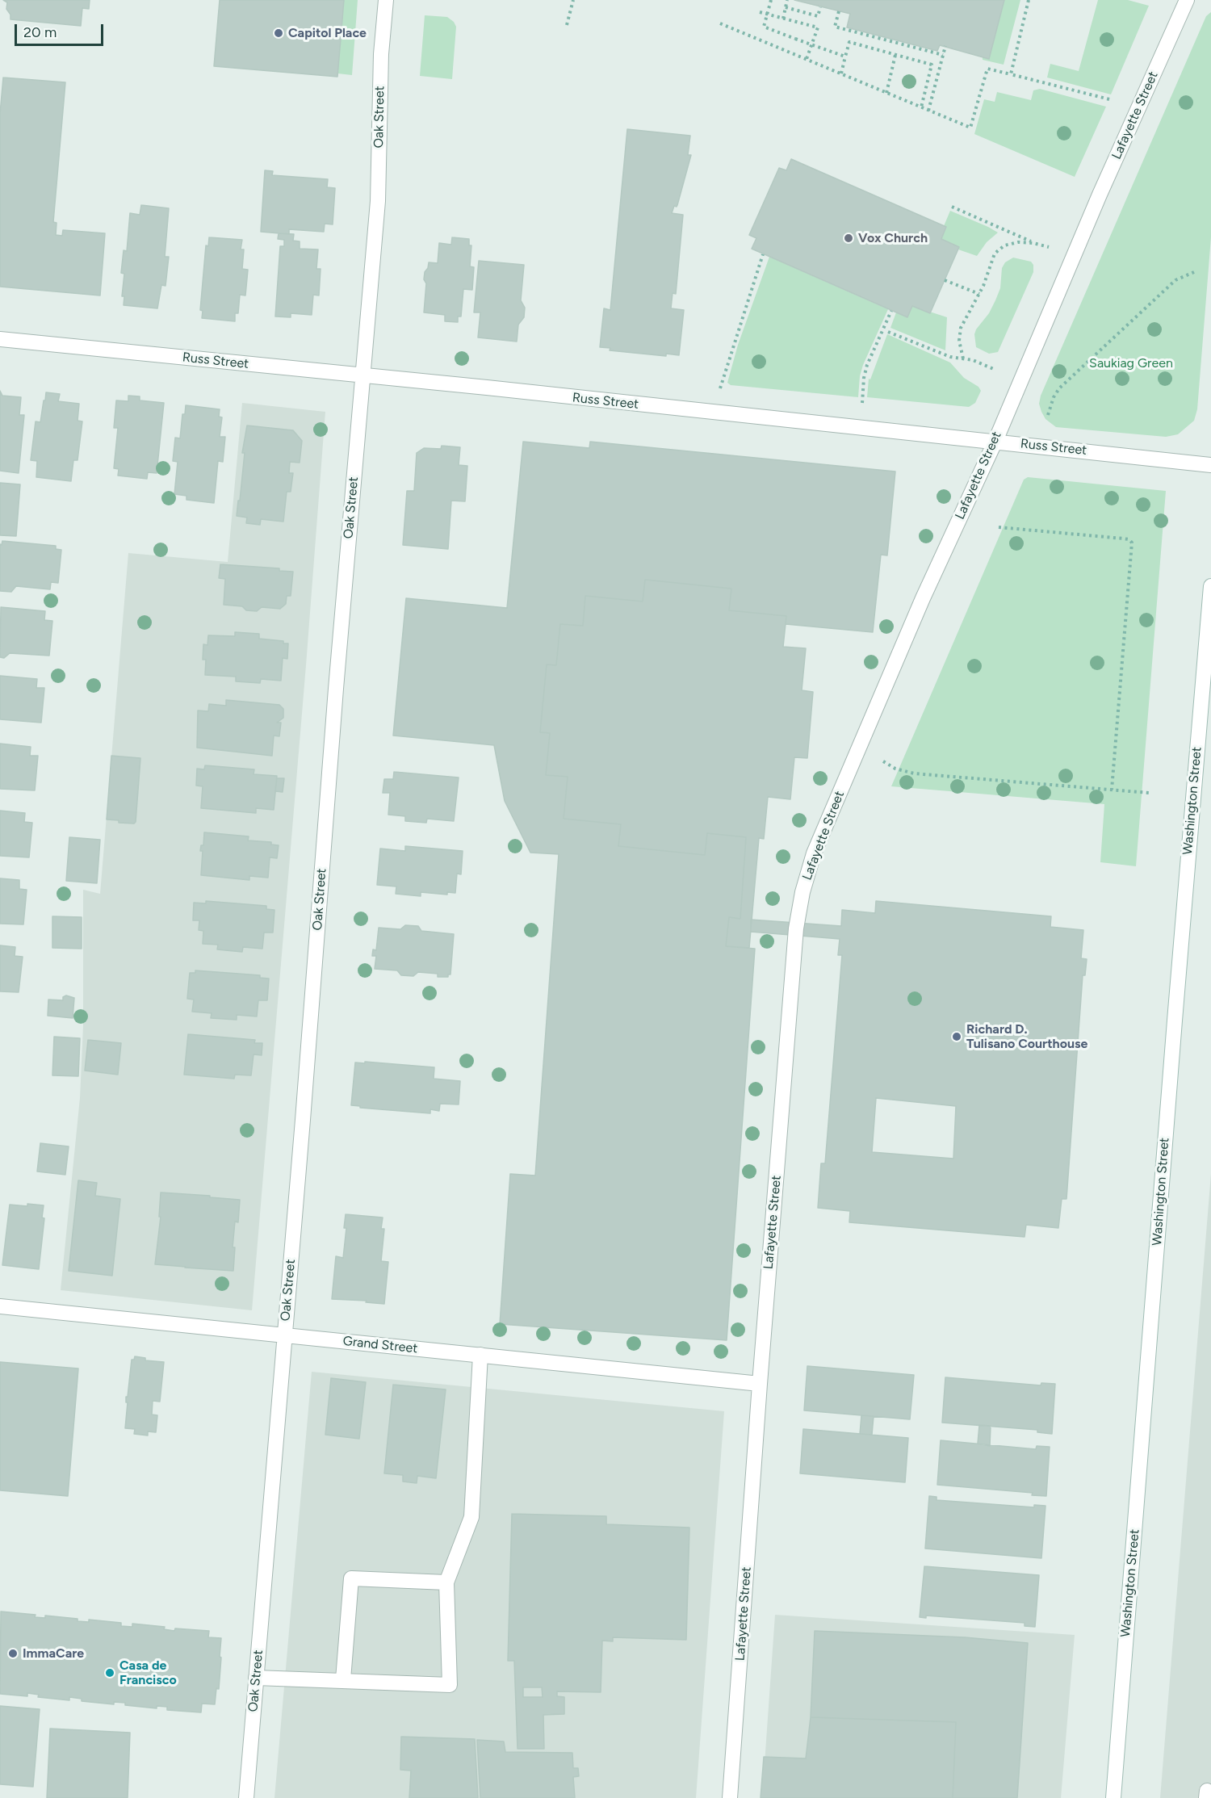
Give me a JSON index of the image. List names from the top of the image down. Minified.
{"streets":{"street":["Lafayette Street","Oak Street","Russ Street","Washington Street","Grand Street"]},"crossings":[["Lafayette Street","Russ Street"],["Lafayette Street","Grand Street"],["Oak Street","Russ Street"],["Oak Street","Grand Street"]],"parks":["Saukiag Green"],"places":["Capitol Place","Vox Church","Richard D. Tulisano Courthouse","ImmaCare","Casa de Francisco"],"scale_bar":"20 m"}
